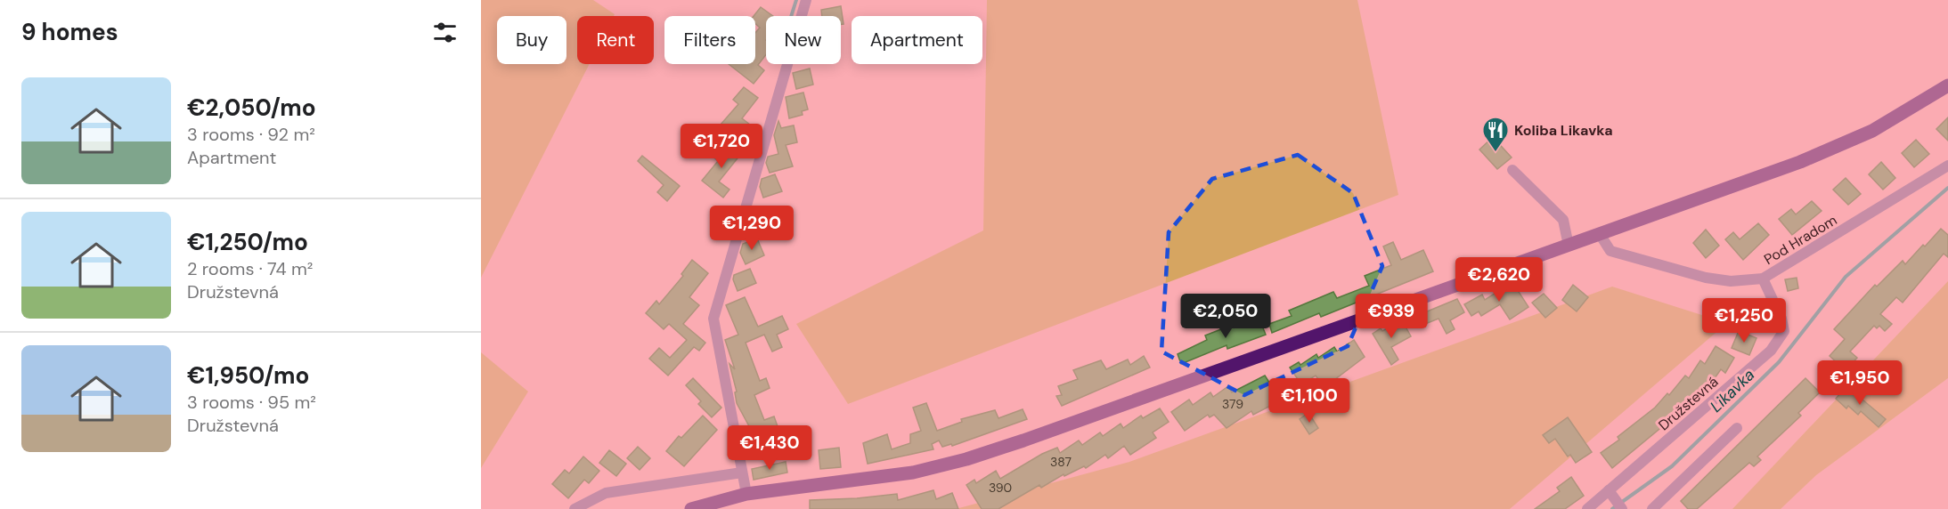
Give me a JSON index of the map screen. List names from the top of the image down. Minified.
{"streets":{"street":["Pod Hradom","Družstevná"]},"crossings":[["Pod Hradom","Družstevná"]],"water":["Likavka"],"places":{"restaurant":["Koliba Likavka"]},"house_numbers":["379","387","390"],"page":{"heading":"9 homes","chip":["Buy","Rent","Filters","New","Apartment"],"list":[{"name":"€2,050/mo","note":"3 rooms · 92 m² · Apartment"},{"name":"€1,250/mo","note":"2 rooms · 74 m² · Družstevná"},{"name":"€1,950/mo","note":"3 rooms · 95 m² · Družstevná"}],"price":["€1,720","€1,290","€2,620","€2,050","€939","€1,250","€1,950","€1,100","€1,430"]}}
